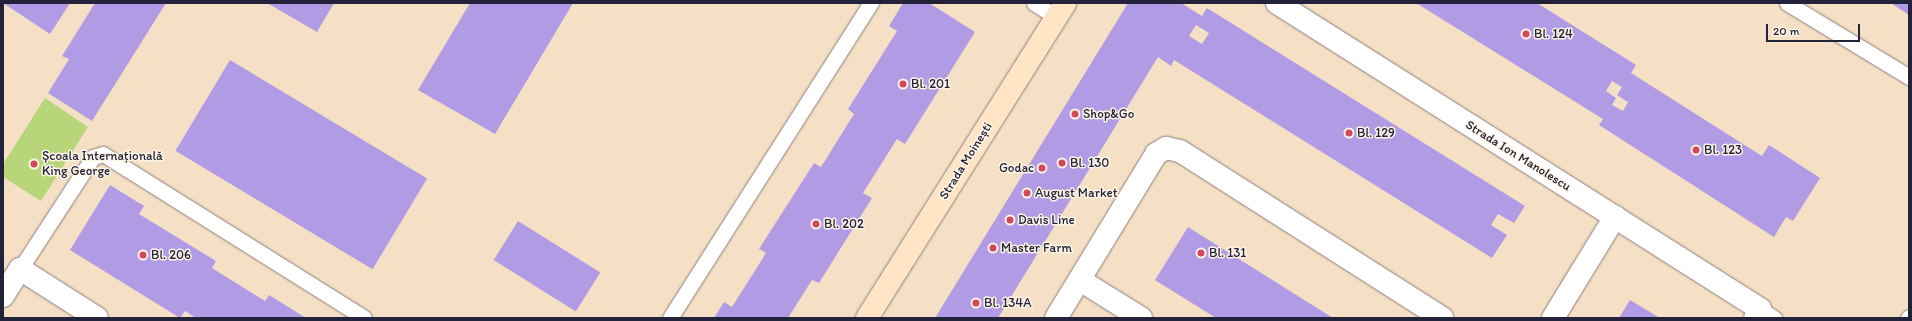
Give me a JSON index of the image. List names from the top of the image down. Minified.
{"streets":{"main road":["Strada Moinești"],"street":["Strada Ion Manolescu"]},"places":["Bl. 124","Bl. 201","Shop&Go","Bl. 129","Bl. 123","Bl. 130","Școala Internațională King George","Godac","August Market","Davis Line","Bl. 202","Master Farm","Bl. 131","Bl. 206","Bl. 134A"],"scale_bar":"20 m"}
